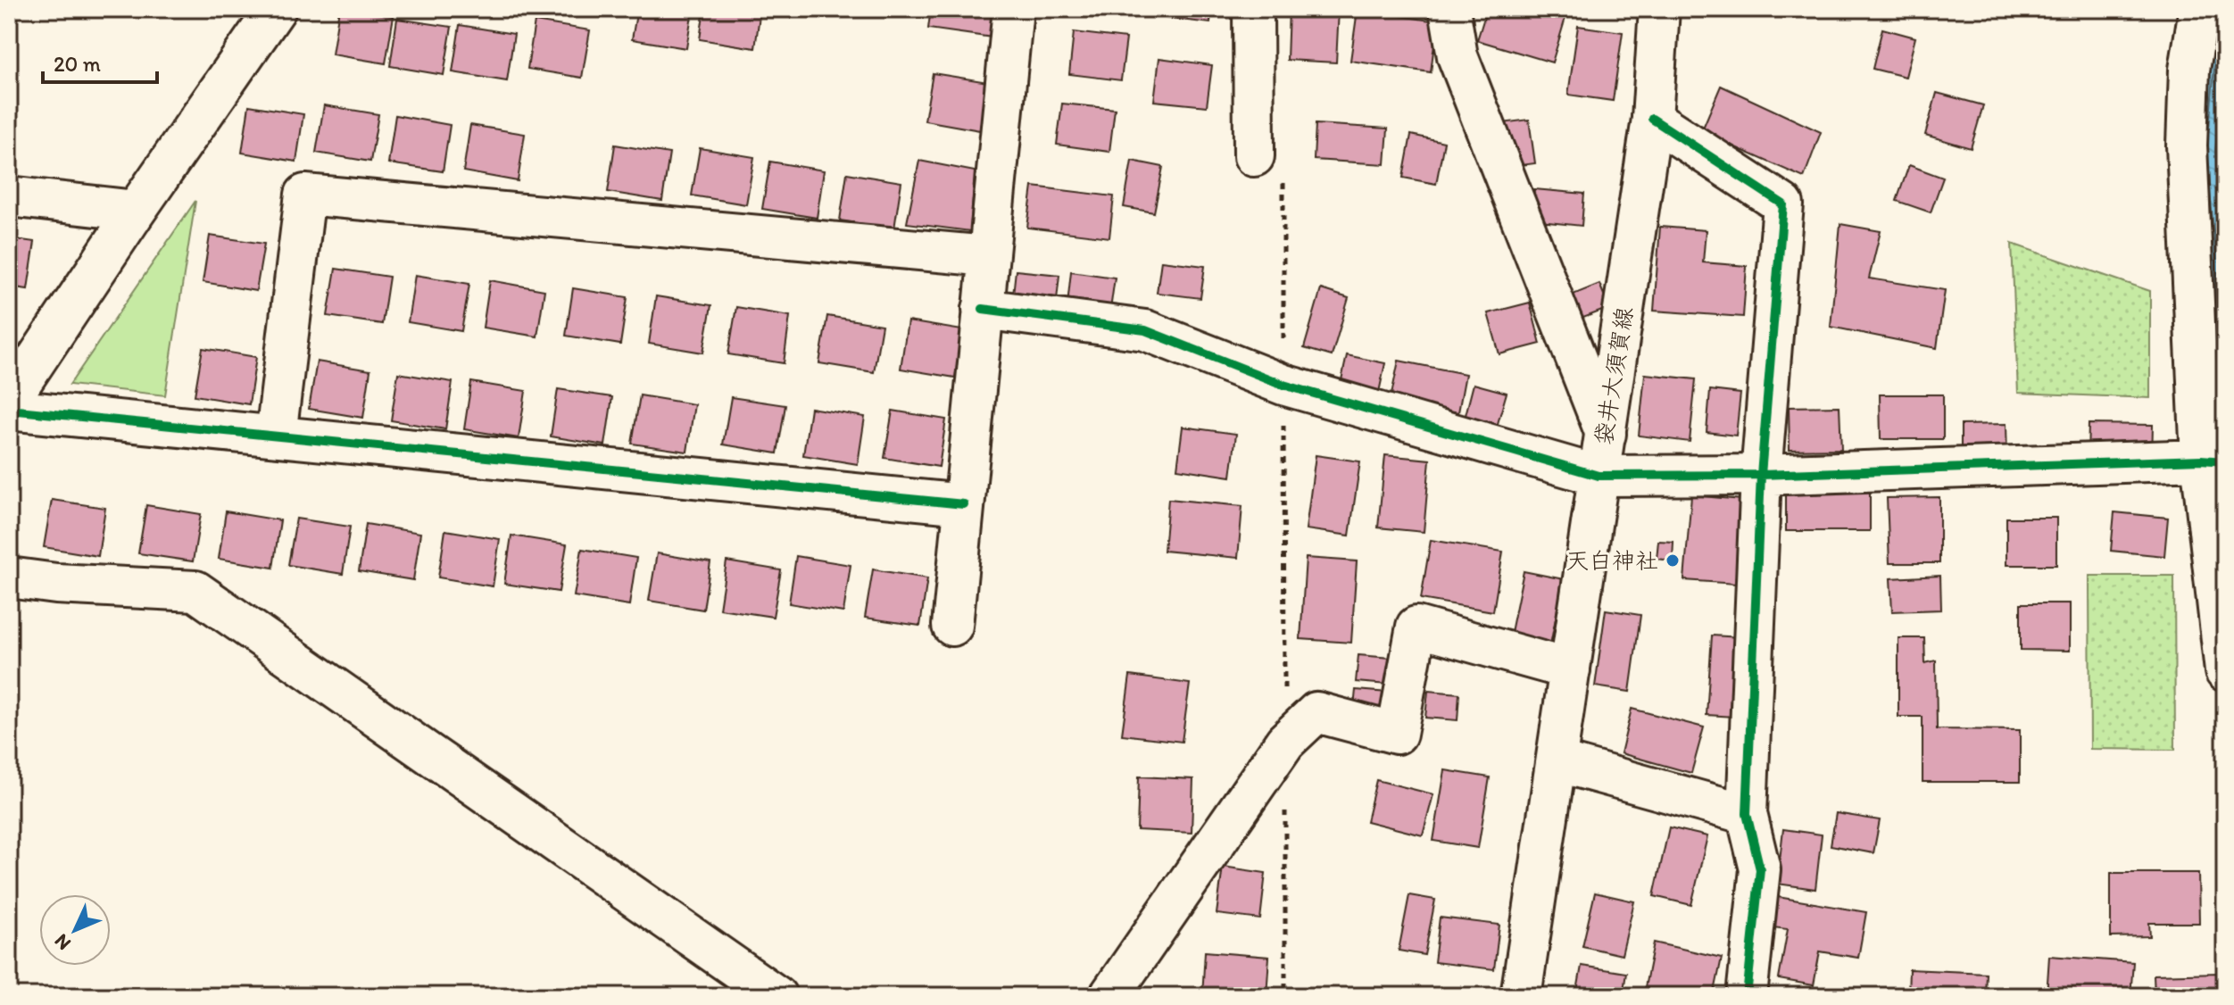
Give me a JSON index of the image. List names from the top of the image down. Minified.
{"streets":{"street":["袋井大須賀線"]},"places":["天白神社"],"scale_bar":"20 m","north":"bottom left"}
